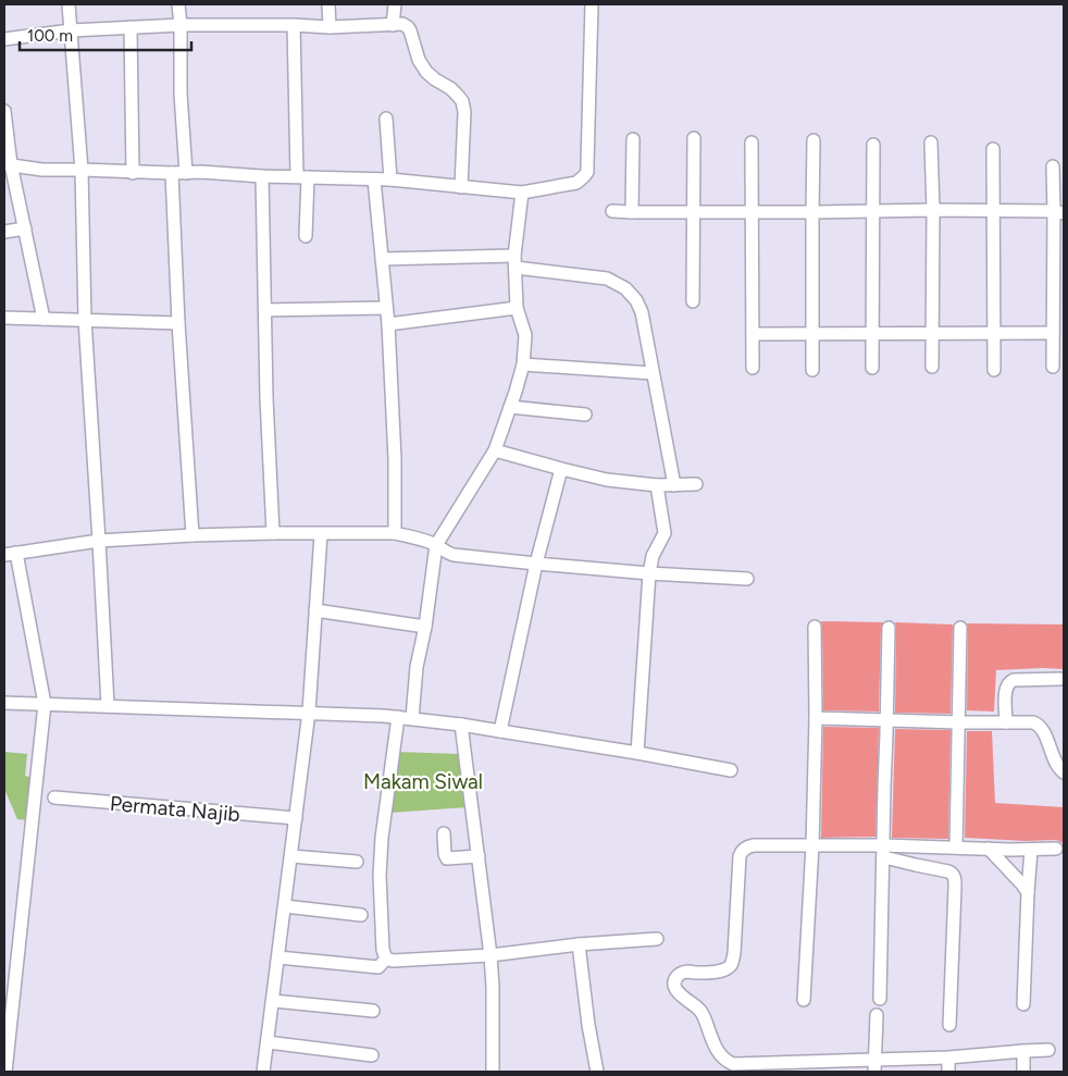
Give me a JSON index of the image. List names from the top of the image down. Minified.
{"streets":{"street":["Permata Najib"]},"parks":["Makam Siwal"],"scale_bar":"100 m"}
